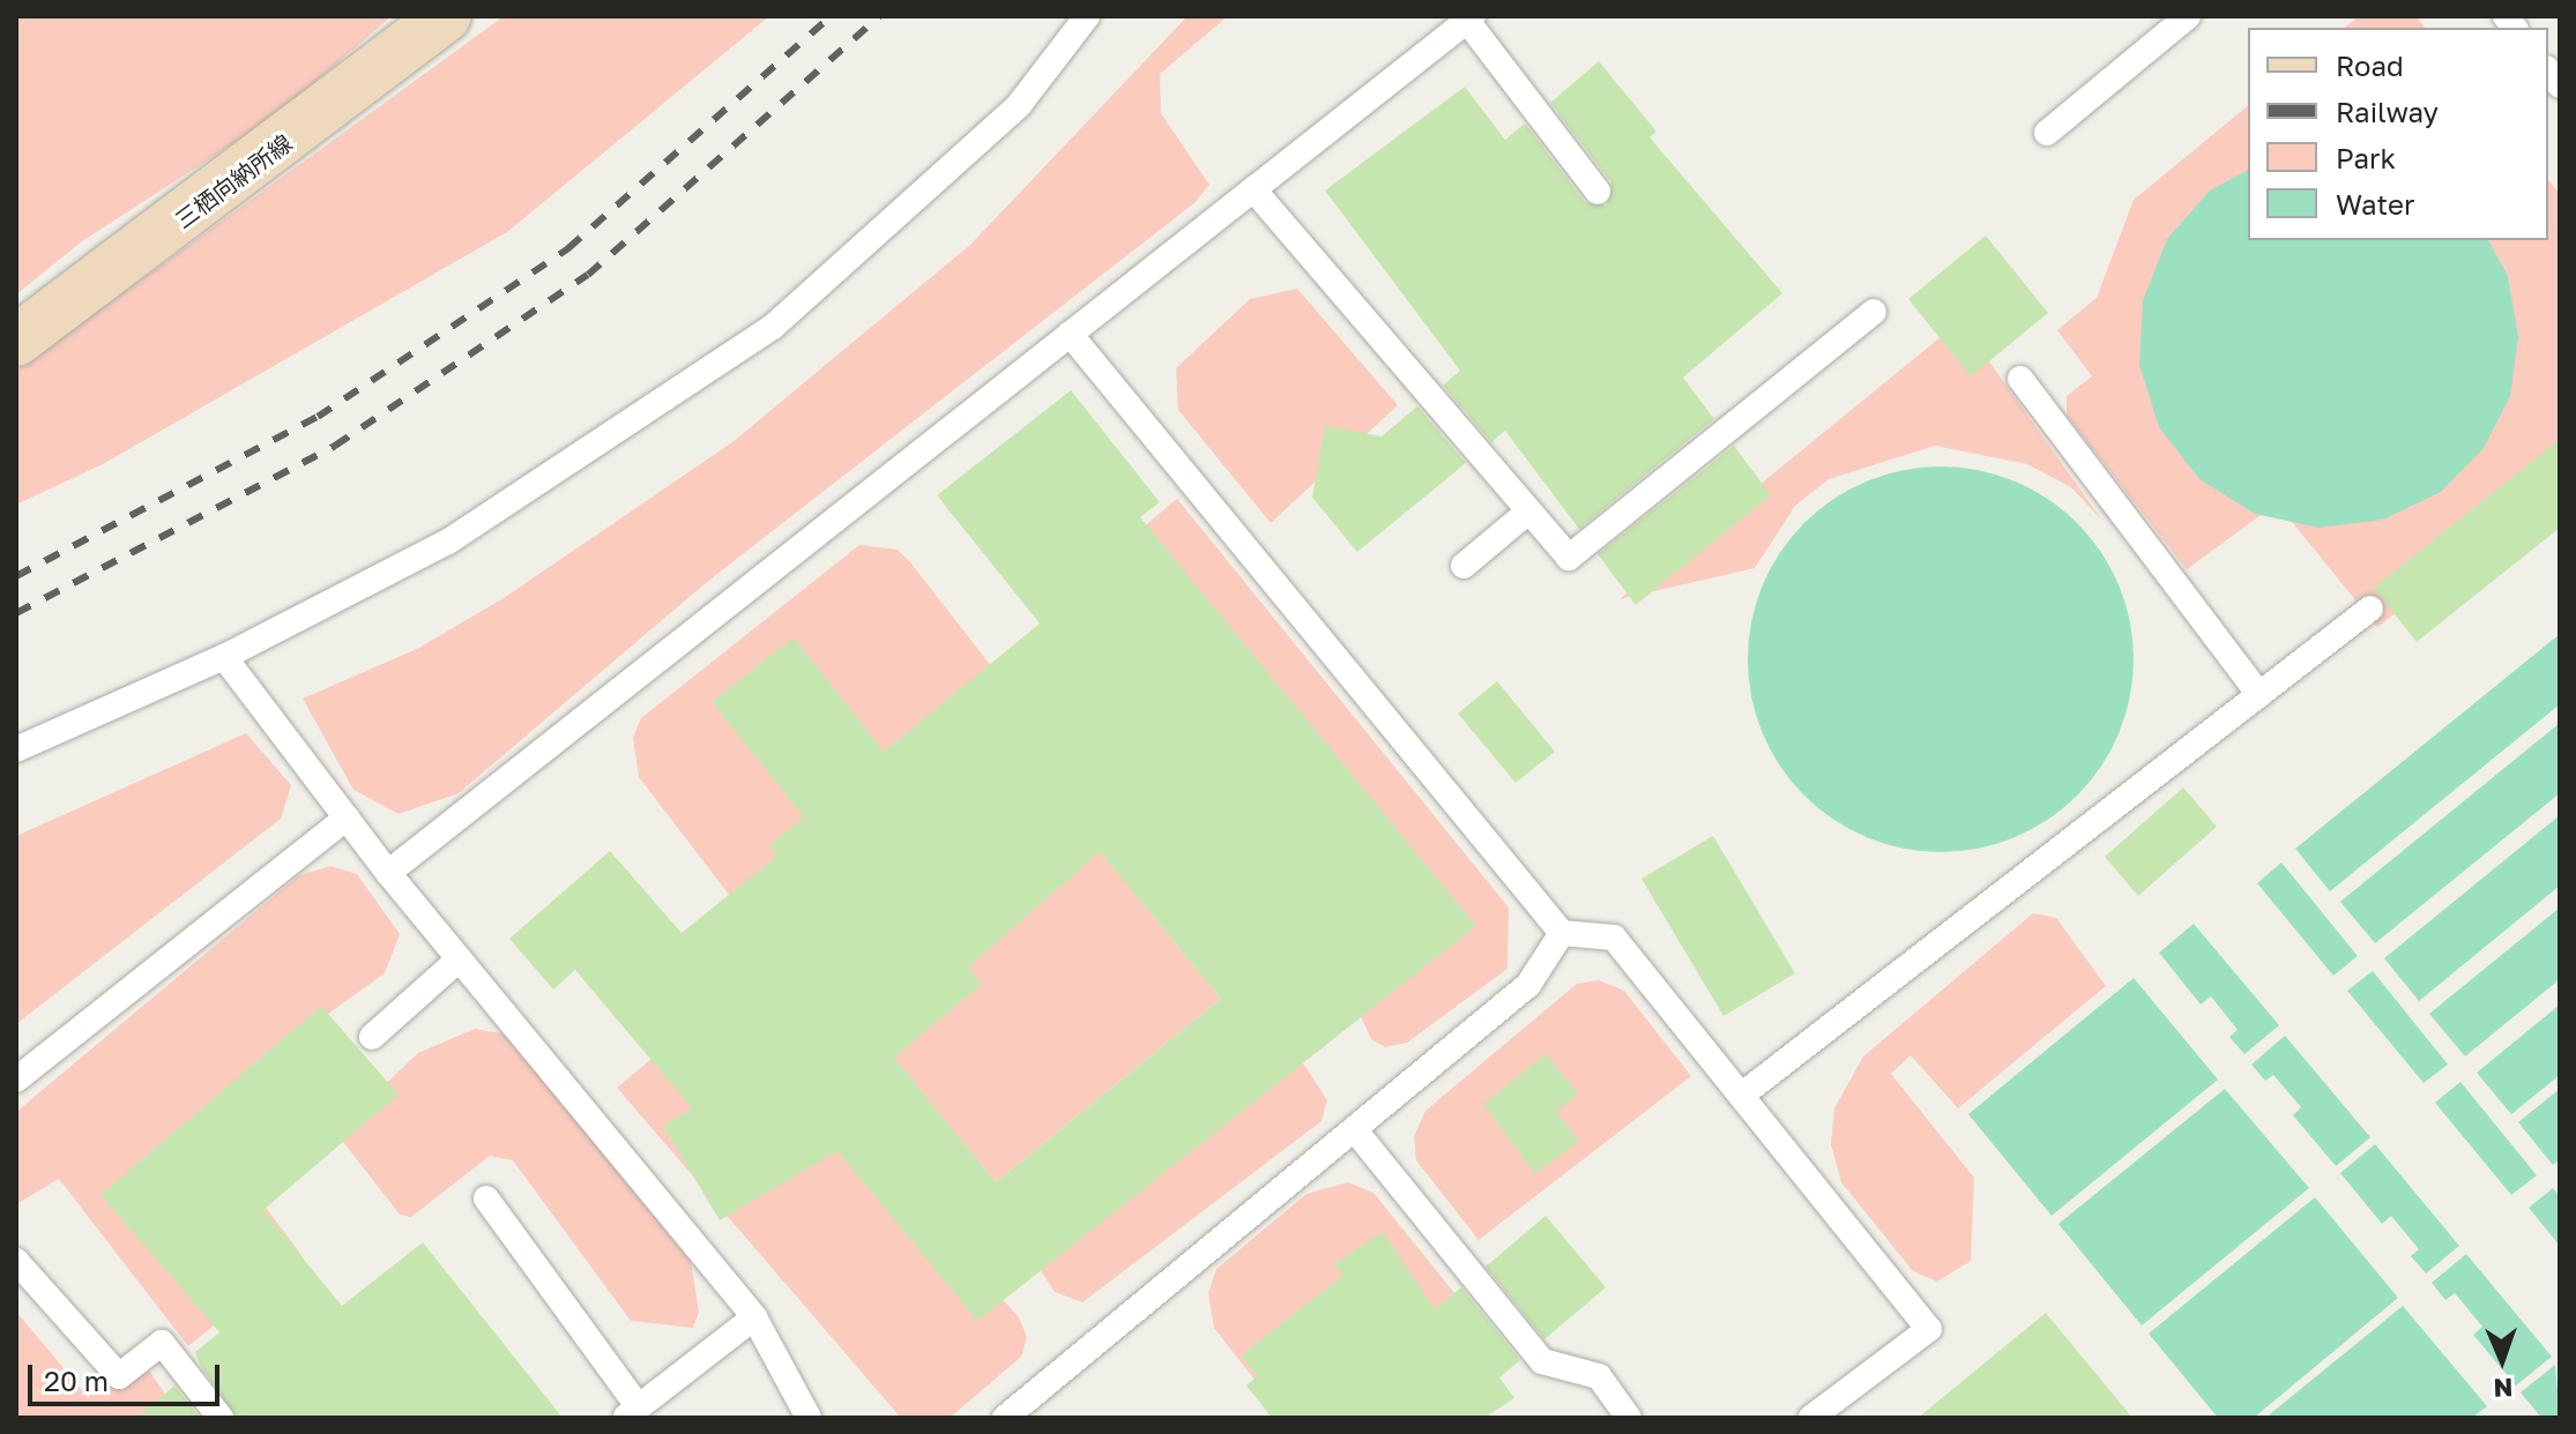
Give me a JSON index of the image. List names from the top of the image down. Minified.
{"streets":{"main road":["三栖向納所線"]},"legend":["Road","Railway","Park","Water"],"scale_bar":"20 m","north":"bottom"}
